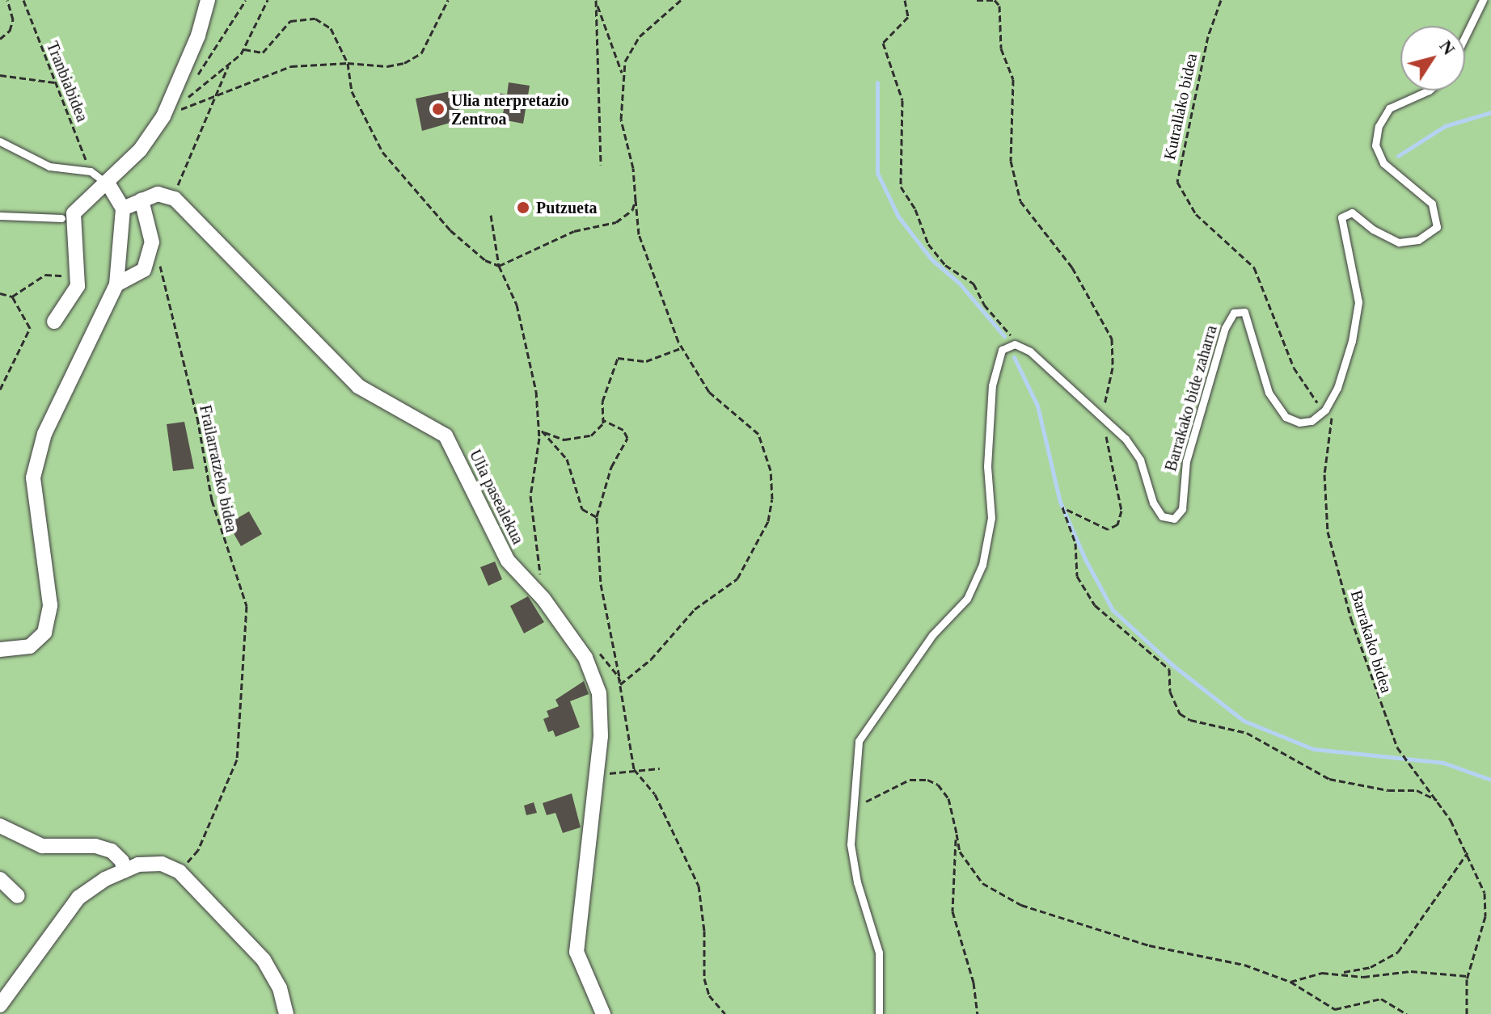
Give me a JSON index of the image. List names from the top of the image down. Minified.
{"streets":{"street":["Ulia pasealekua"],"lane":["Barrakako bide zaharra"],"path":["Tranbiabidea","Kutrallako bidea","Frailarratzeko bidea","Barrakako bidea"]},"crossings":[["Kutrallako bidea","Barrakako bidea"],["Barrakako bide zaharra","Barrakako bidea"]],"places":["Ulia nterpretazio Zentroa","Putzueta"],"north":"top right"}
